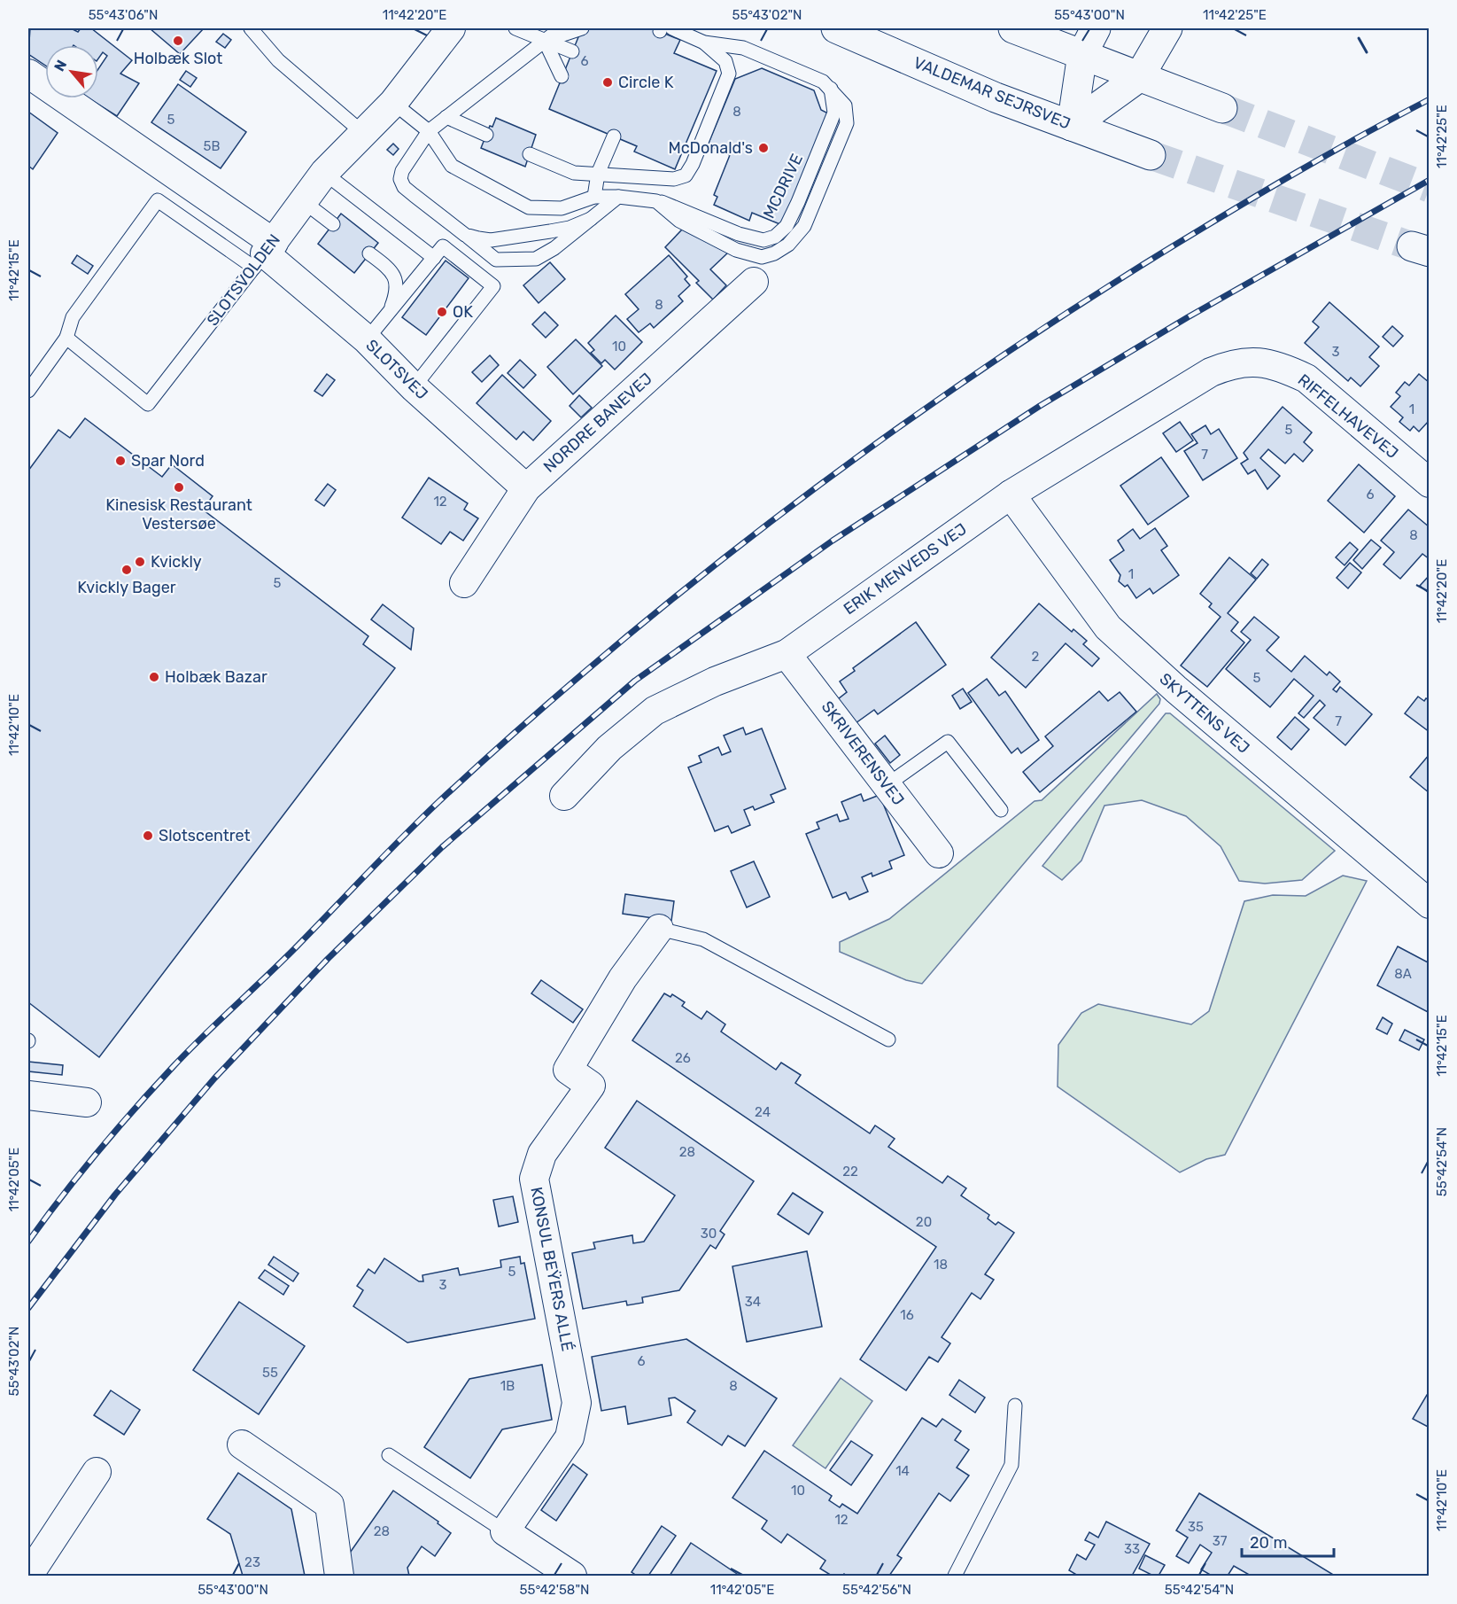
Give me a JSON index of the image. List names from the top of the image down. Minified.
{"streets":{"main road":["VALDEMAR SEJRSVEJ"],"street":["SLOTSVOLDEN","SLOTSVEJ","RIFFELHAVEVEJ","NORDRE BANEVEJ","ERIK MENVEDS VEJ","SKYTTENS VEJ","SKRIVERENSVEJ","KONSUL BEŸERS ALLÉ"],"lane":["MCDRIVE"]},"crossings":[["MCDRIVE","SLOTSVOLDEN"],["SLOTSVOLDEN","SLOTSVEJ"],["SLOTSVEJ","NORDRE BANEVEJ"],["RIFFELHAVEVEJ","ERIK MENVEDS VEJ"],["ERIK MENVEDS VEJ","SKYTTENS VEJ"],["ERIK MENVEDS VEJ","SKRIVERENSVEJ"]],"places":["Holbæk Slot","Circle K","McDonald's","OK","Spar Nord","Kinesisk Restaurant Vestersøe","Kvickly","Kvickly Bager","Holbæk Bazar","Slotscentret"],"house_numbers":["6","8","5","5B","8","10","3","1","5","7","6","12","8","1","5","2","5","7","8A","26","24","28","22","20","30","18","5","3","34","16","6","55","1B","8","14","10","12","35","28","37","33","23"],"scale_bar":"20 m","north":"top left","coordinates":["55°43'06\"N","11°42'20\"E","55°43'02\"N","55°43'00\"N","11°42'25\"E","11°42'15\"E","11°42'10\"E","55°42'54\"N","11°42'05\"E","55°42'58\"N","55°42'56\"N"]}
